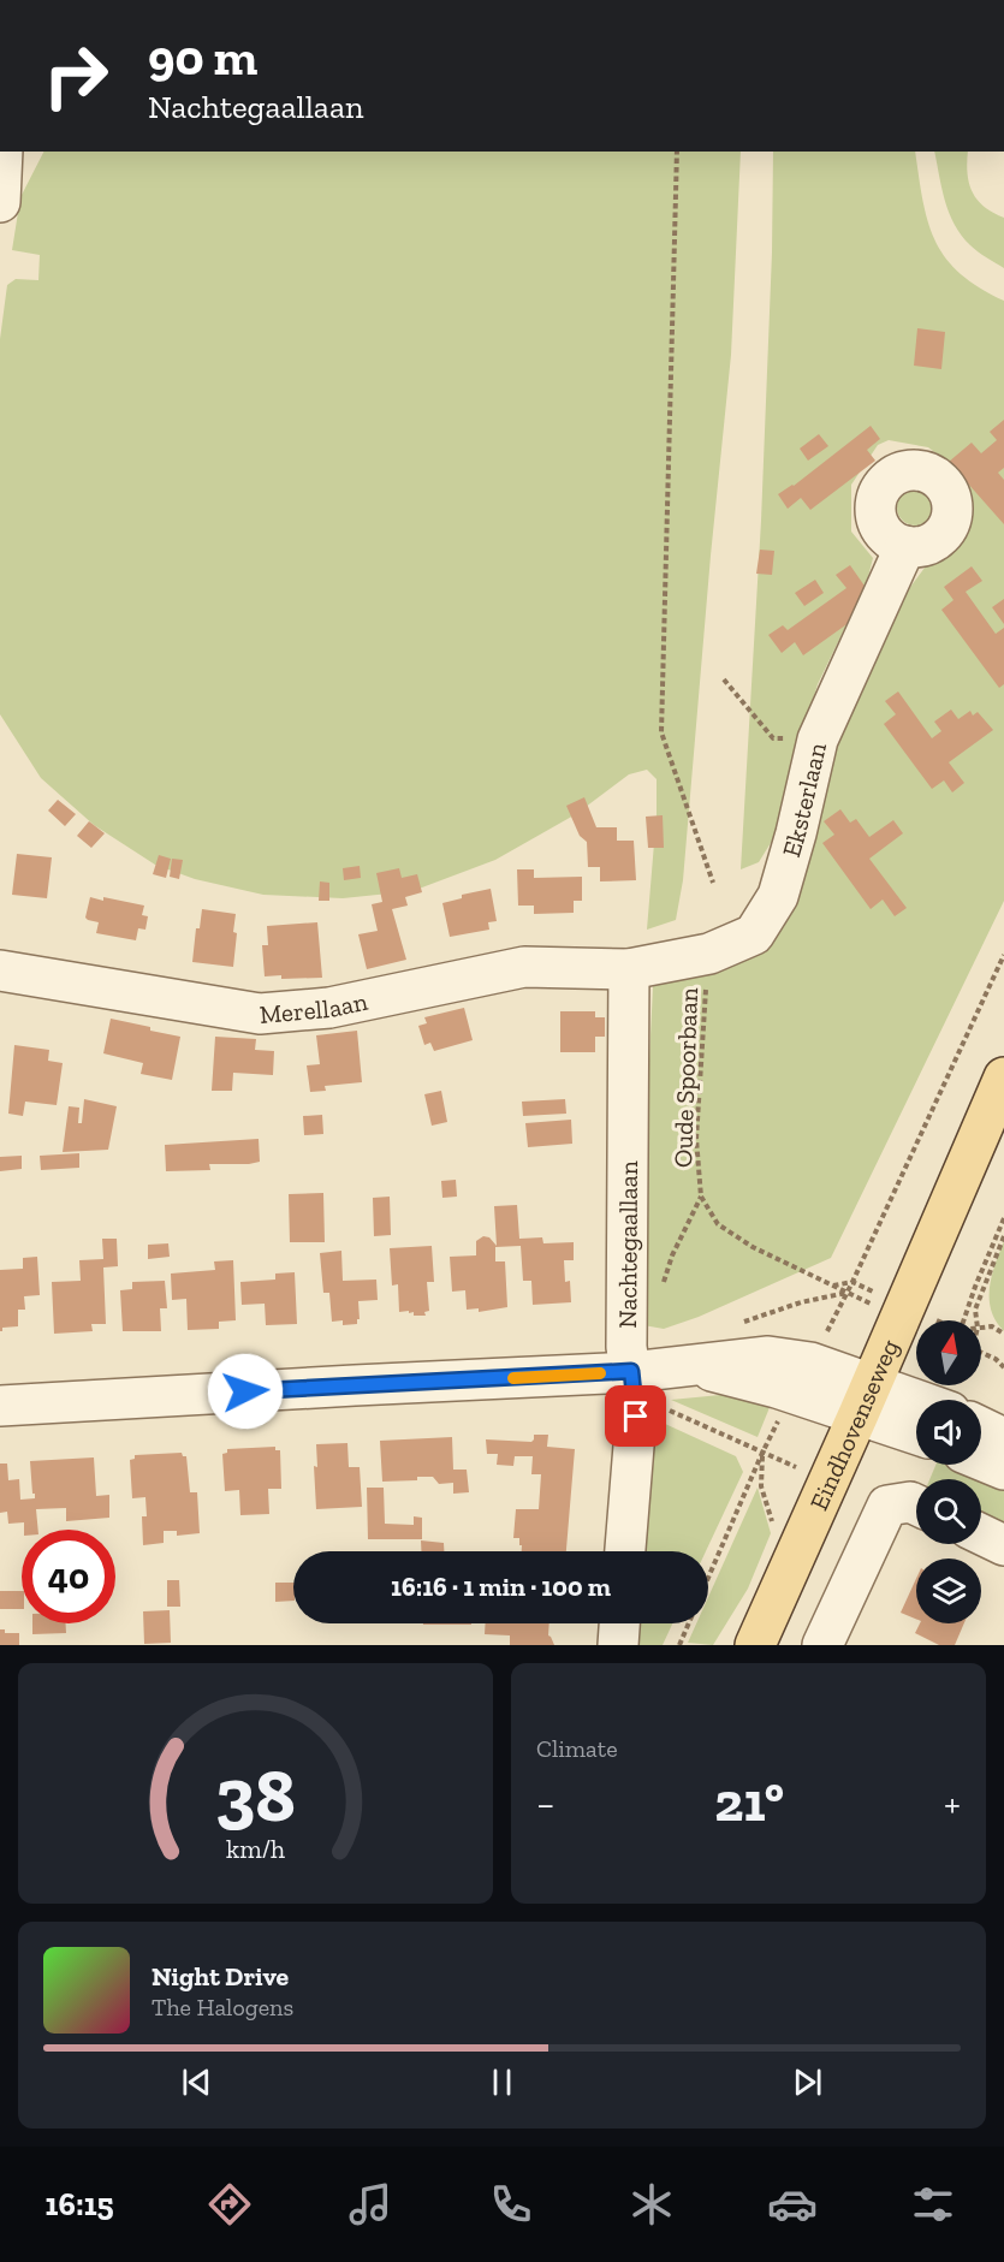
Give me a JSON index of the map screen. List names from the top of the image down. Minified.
{"streets":{"main road":["Eindhovenseweg"],"street":["Eksterlaan","Merellaan","Nachtegaallaan"],"path":["Oude Spoorbaan"]},"crossings":[["Eksterlaan","Merellaan"],["Eksterlaan","Oude Spoorbaan"],["Eksterlaan","Nachtegaallaan"],["Merellaan","Nachtegaallaan"]],"north":"top","page":{"turn":["90 m","Nachtegaallaan"],"limit":"40","trip":"16:16 · 1 min · 100 m","tile":"Climate","heat":["−","21°","+"],"song":["Night Drive","The Halogens"],"tabs":"16:15","gauge":["38","km/h"]}}
